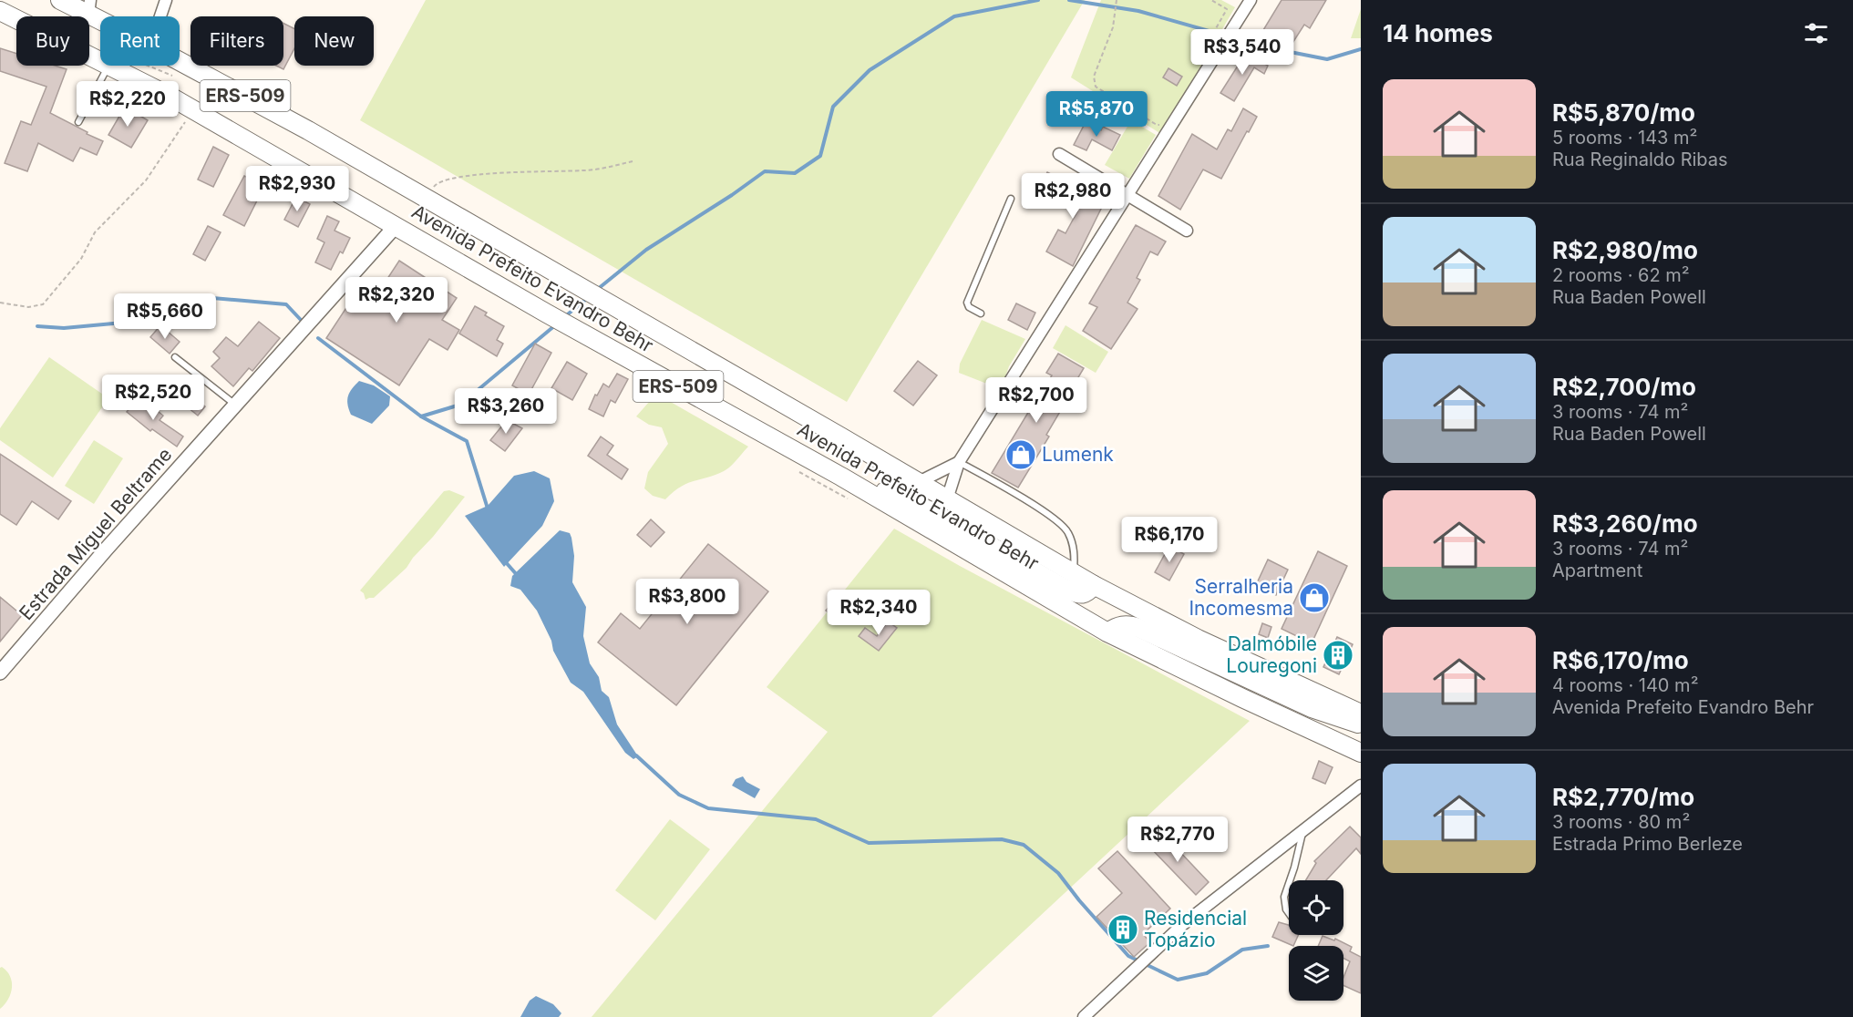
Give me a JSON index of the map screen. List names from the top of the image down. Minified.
{"streets":{"highway":["ERS-509","Avenida Prefeito Evandro Behr"],"street":["Estrada Miguel Beltrame"]},"crossings":[["Avenida Prefeito Evandro Behr","Estrada Miguel Beltrame"]],"places":{"shop":["Lumenk","Serralheria Incomesma"],"building":["Dalmóbile Louregoni","Residencial Topázio"]},"page":{"heading":"14 homes","chip":["Buy","Rent","Filters","New"],"price":["R$3,540","R$2,220","R$5,870","R$2,930","R$2,980","R$2,320","R$5,660","R$2,520","R$2,700","R$3,260","R$6,170","R$3,800","R$2,340","R$2,770"],"list":[{"name":"R$5,870/mo","note":"5 rooms · 143 m² · Rua Reginaldo Ribas"},{"name":"R$2,980/mo","note":"2 rooms · 62 m² · Rua Baden Powell"},{"name":"R$2,700/mo","note":"3 rooms · 74 m² · Rua Baden Powell"},{"name":"R$3,260/mo","note":"3 rooms · 74 m² · Apartment"},{"name":"R$6,170/mo","note":"4 rooms · 140 m² · Avenida Prefeito Evandro Behr"},{"name":"R$2,770/mo","note":"3 rooms · 80 m² · Estrada Primo Berleze"}]}}
